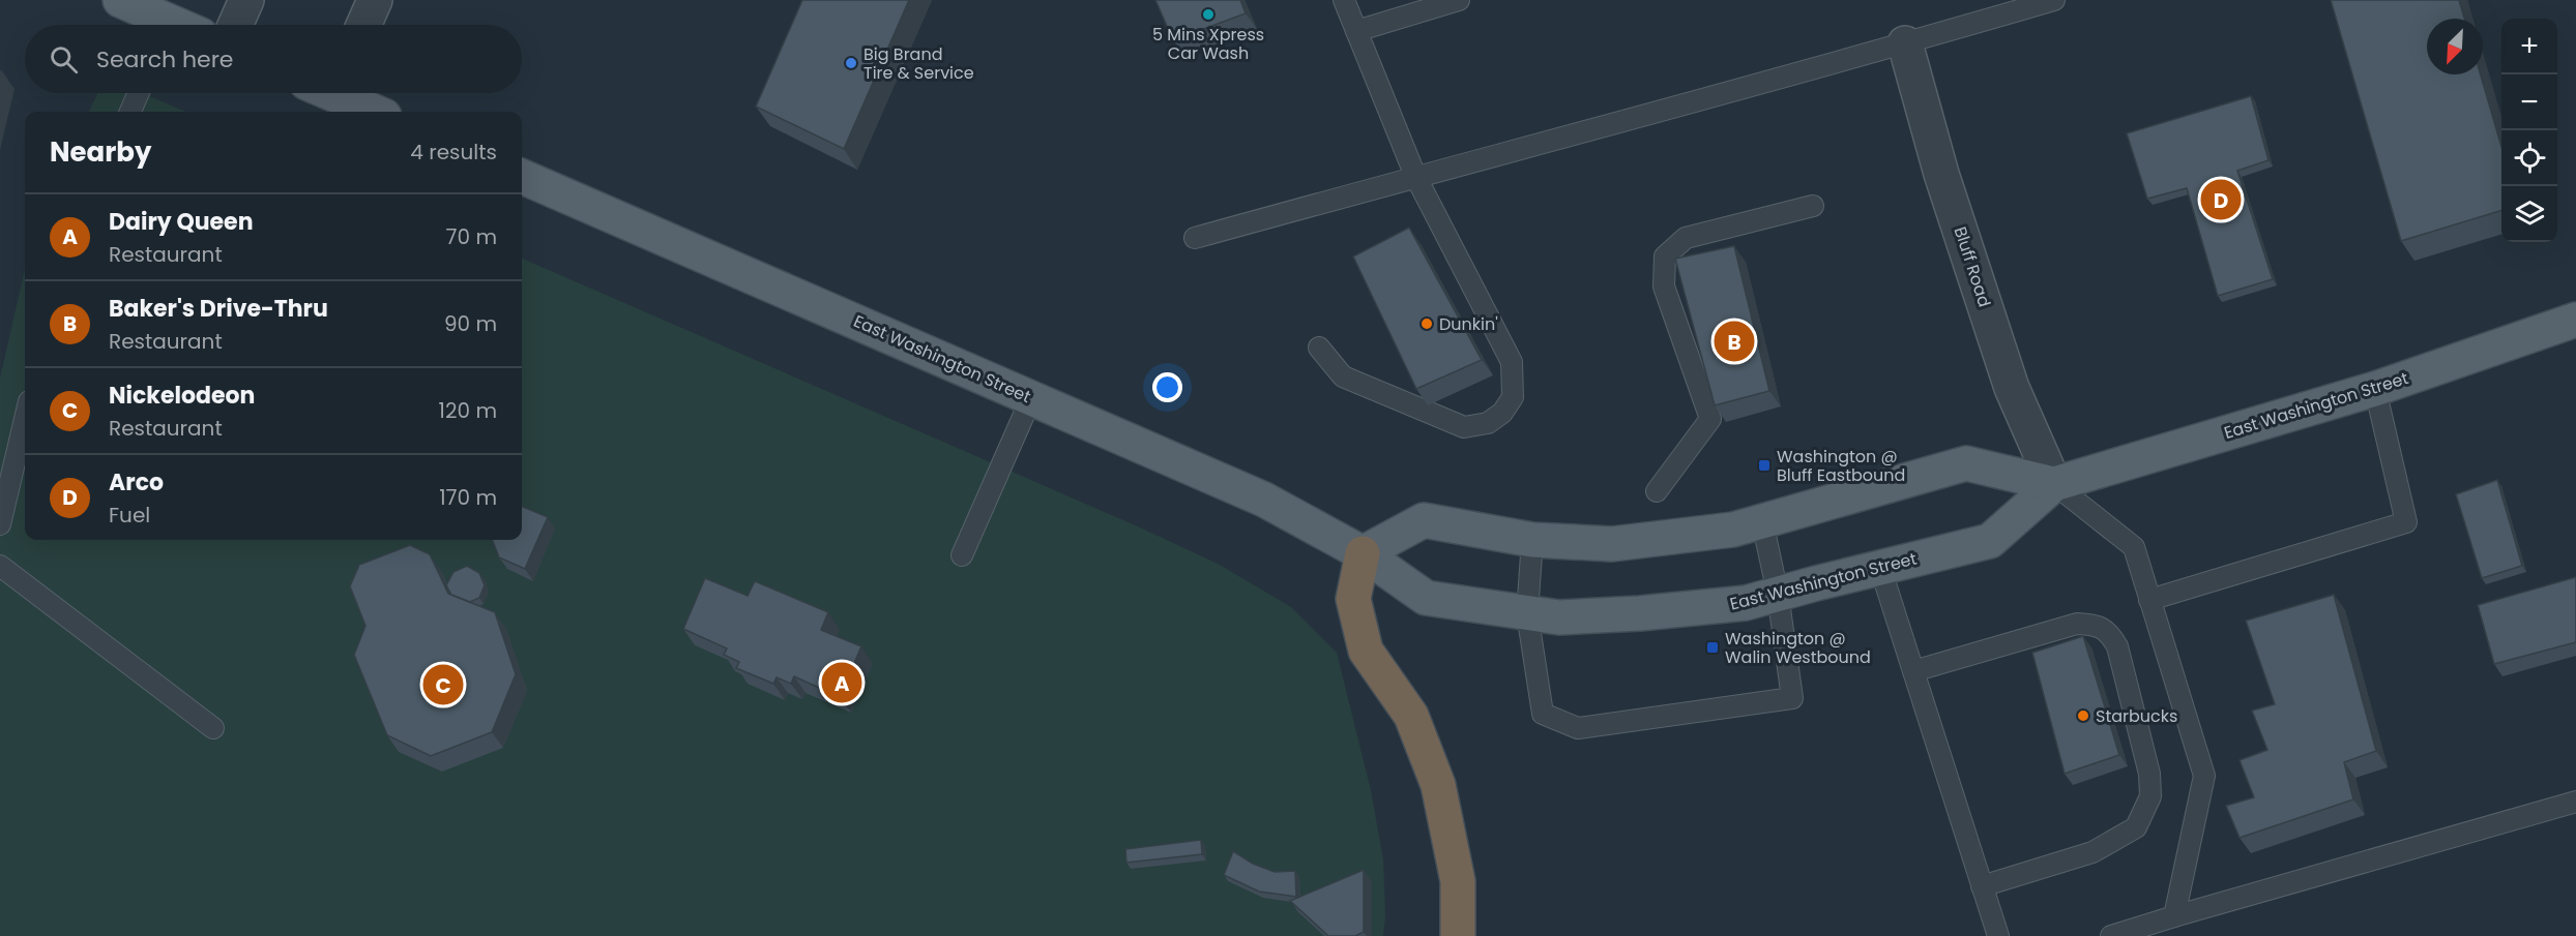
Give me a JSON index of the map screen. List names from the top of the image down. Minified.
{"streets":{"main road":["East Washington Street"],"street":["Bluff Road"]},"crossings":[["Bluff Road","East Washington Street"]],"places":{"other":["5 Mins Xpress Car Wash","Big Brand Tire & Service","Dunkin'","Starbucks"],"transit":["Washington @ Bluff Eastbound","Washington @ Walin Westbound"]},"north":"bottom left","page":{"map_buttons":["+","−"],"search":"Search here","heading":["Nearby","4 results"],"pins":["D","B","A","C"],"list":[{"mark":"A","name":"Dairy Queen","note":"Restaurant","value":"70 m"},{"mark":"B","name":"Baker's Drive-Thru","note":"Restaurant","value":"90 m"},{"mark":"C","name":"Nickelodeon","note":"Restaurant","value":"120 m"},{"mark":"D","name":"Arco","note":"Fuel","value":"170 m"}]}}
